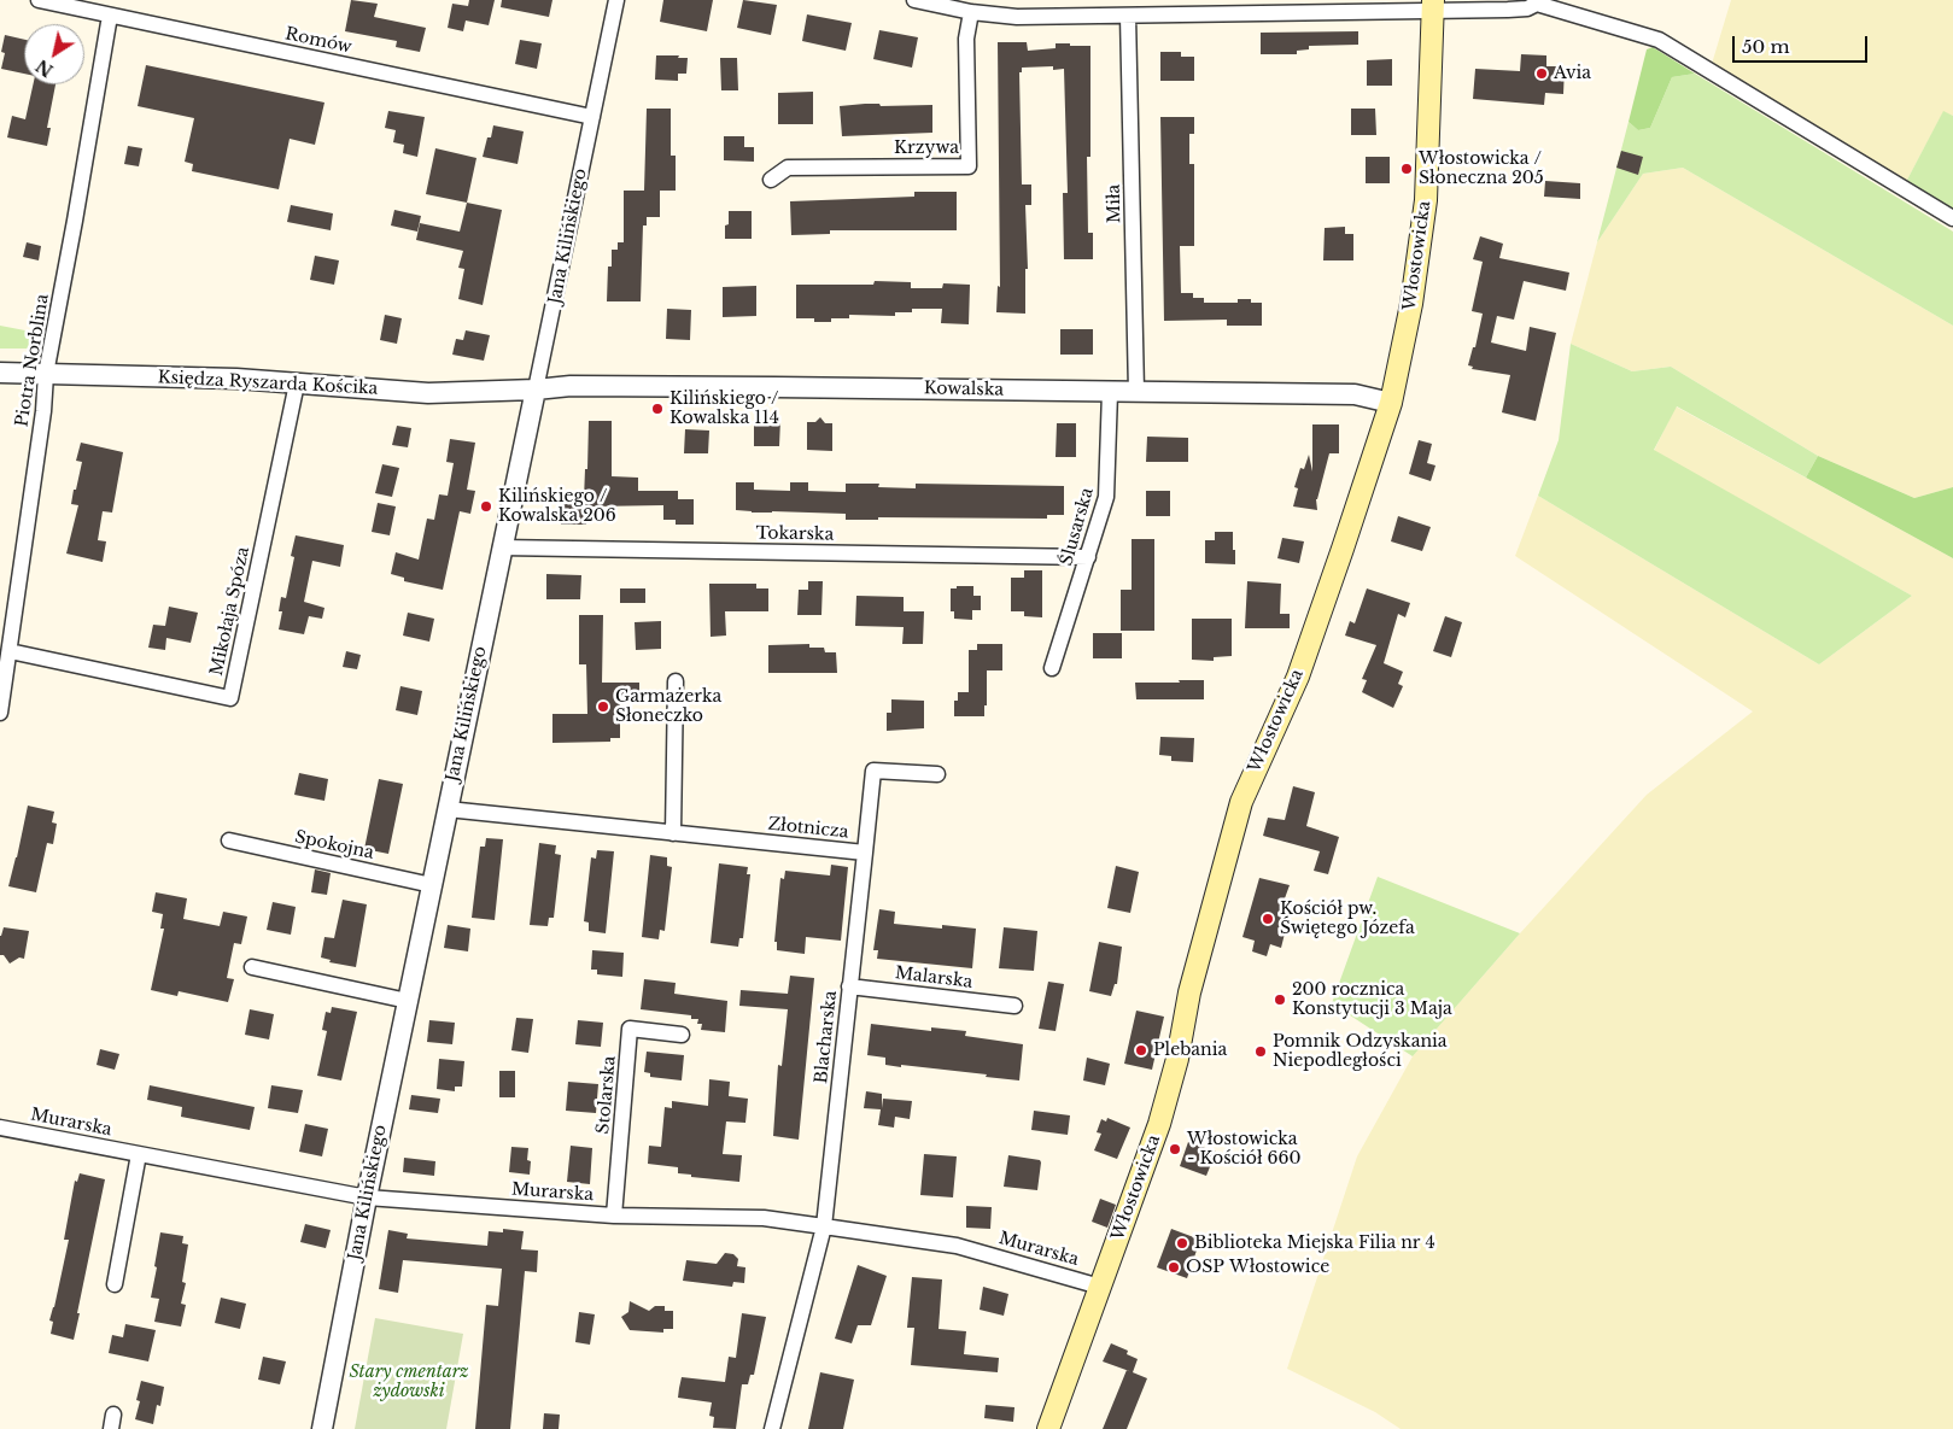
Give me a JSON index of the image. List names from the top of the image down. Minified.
{"streets":{"main road":["Włostowicka"],"street":["Romów","Krzywa","Miła","Jana Kilińskiego","Piotra Norblina","Księdza Ryszarda Kościka","Kowalska","Ślusarska","Tokarska","Mikołaja Spóza","Złotnicza","Spokojna","Malarska","Blacharska","Stolarska","Murarska"]},"crossings":[["Romów","Jana Kilińskiego"],["Romów","Piotra Norblina"],["Miła","Kowalska"],["Jana Kilińskiego","Księdza Ryszarda Kościka"],["Jana Kilińskiego","Kowalska"],["Jana Kilińskiego","Tokarska"],["Jana Kilińskiego","Złotnicza"],["Jana Kilińskiego","Spokojna"],["Jana Kilińskiego","Murarska"],["Włostowicka","Kowalska"],["Włostowicka","Murarska"],["Piotra Norblina","Księdza Ryszarda Kościka"],["Piotra Norblina","Mikołaja Spóza"],["Księdza Ryszarda Kościka","Kowalska"],["Księdza Ryszarda Kościka","Mikołaja Spóza"],["Kowalska","Ślusarska"],["Ślusarska","Tokarska"],["Złotnicza","Blacharska"],["Malarska","Blacharska"],["Blacharska","Murarska"],["Stolarska","Murarska"]],"parks":["Stary cmentarz żydowski"],"places":["Avia","Włostowicka / Słoneczna 205","Kilińskiego / Kowalska 114","Kilińskiego / Kowalska 206","Garmażerka Słoneczko","Kościół pw. Świętego Józefa","200 rocznica Konstytucji 3 Maja","Plebania","Pomnik Odzyskania Niepodległości","Włostowicka - Kościół 660","Biblioteka Miejska Filia nr 4","OSP Włostowice"],"scale_bar":"50 m","north":"bottom left"}
